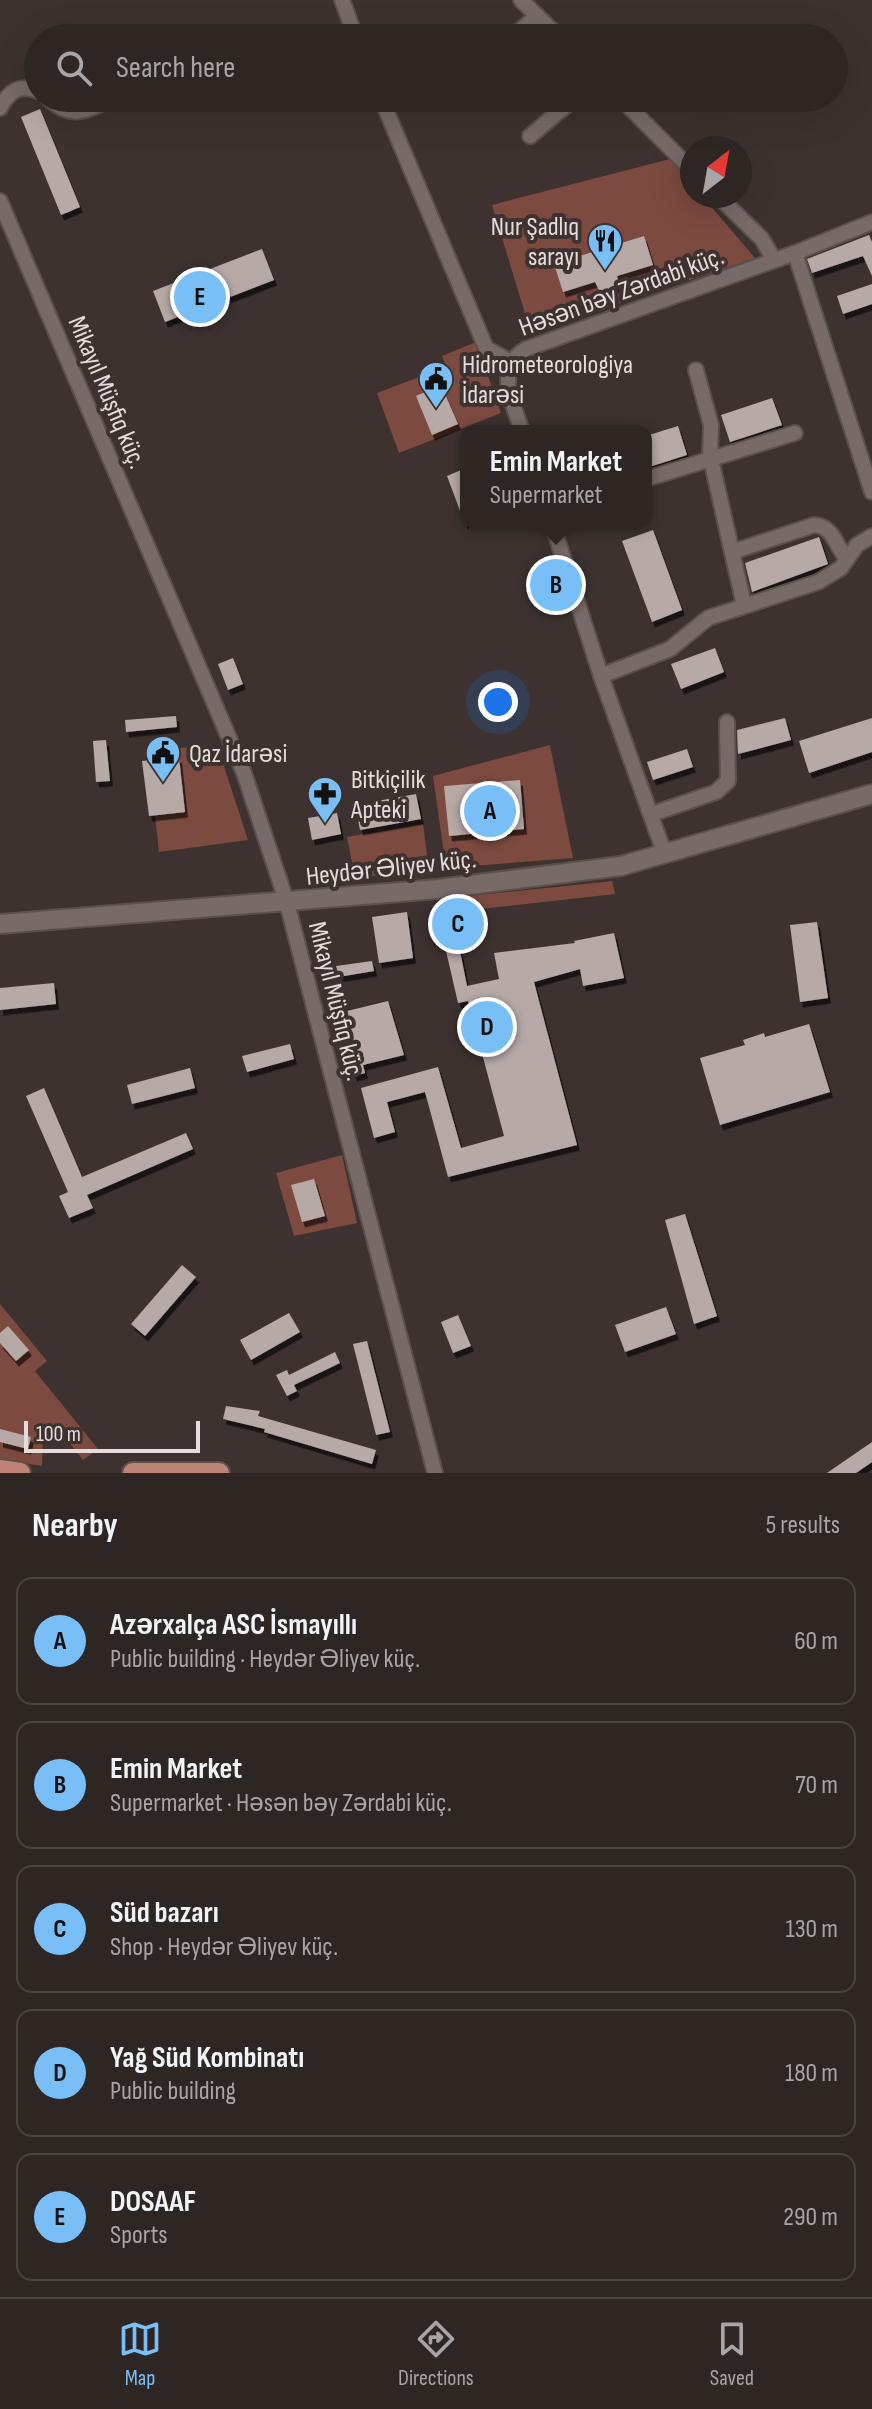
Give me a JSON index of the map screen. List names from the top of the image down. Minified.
{"streets":{"main road":["Heydər Əliyev küç."],"street":["Həsən bəy Zərdabi küç.","Mikayıl Müşfiq küç."]},"crossings":[["Mikayıl Müşfiq küç.","Heydər Əliyev küç."]],"places":{"restaurant":["Nur Şadlıq sarayı"],"public building":["Hidrometeorologiya İdarəsi","Qaz İdarəsi"],"pharmacy":["Bitkiçilik Apteki"]},"scale_bar":"100 m","north":"top right","page":{"search":"Search here","pins":["E","B","A","C","D"],"popup":["Emin Market","Supermarket"],"scale":"100 m","heading":["Nearby","5 results"],"list":[{"mark":"A","name":"Azərxalça ASC İsmayıllı","note":"Public building · Heydər Əliyev küç.","value":"60 m"},{"mark":"B","name":"Emin Market","note":"Supermarket · Həsən bəy Zərdabi küç.","value":"70 m"},{"mark":"C","name":"Süd bazarı","note":"Shop · Heydər Əliyev küç.","value":"130 m"},{"mark":"D","name":"Yağ Süd Kombinatı","note":"Public building","value":"180 m"},{"mark":"E","name":"DOSAAF","note":"Sports","value":"290 m"}],"nav":["Map","Directions","Saved"]}}
